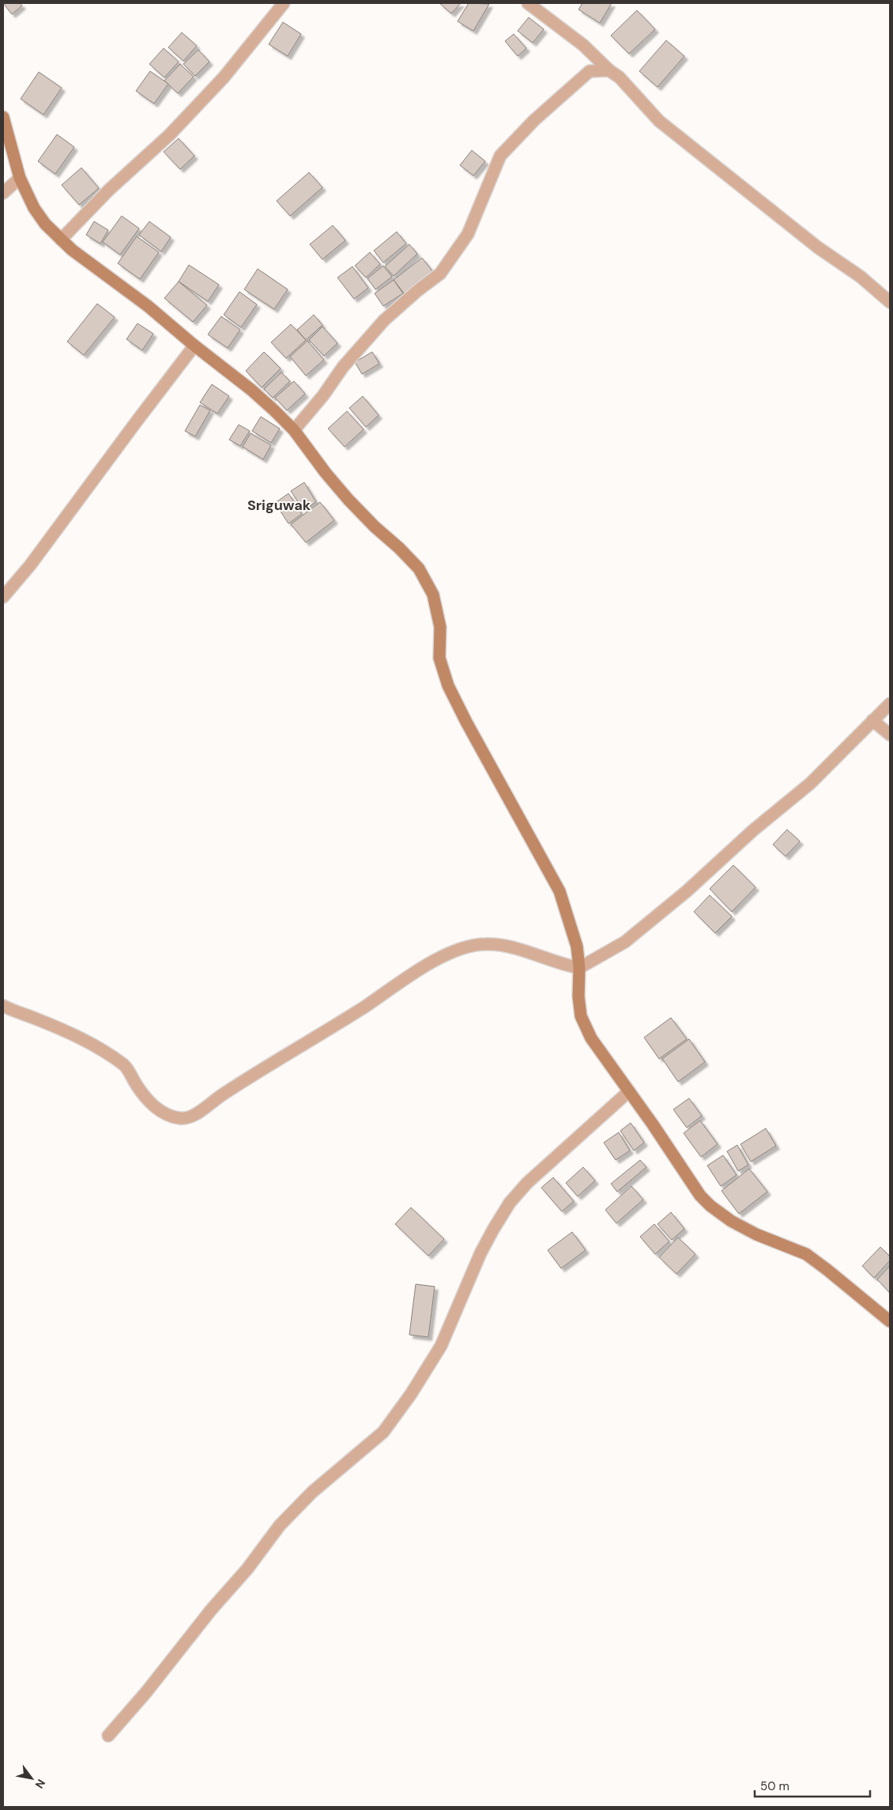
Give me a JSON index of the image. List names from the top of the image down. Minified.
{"districts":["Sriguwak"],"scale_bar":"50 m","north":"bottom right"}
